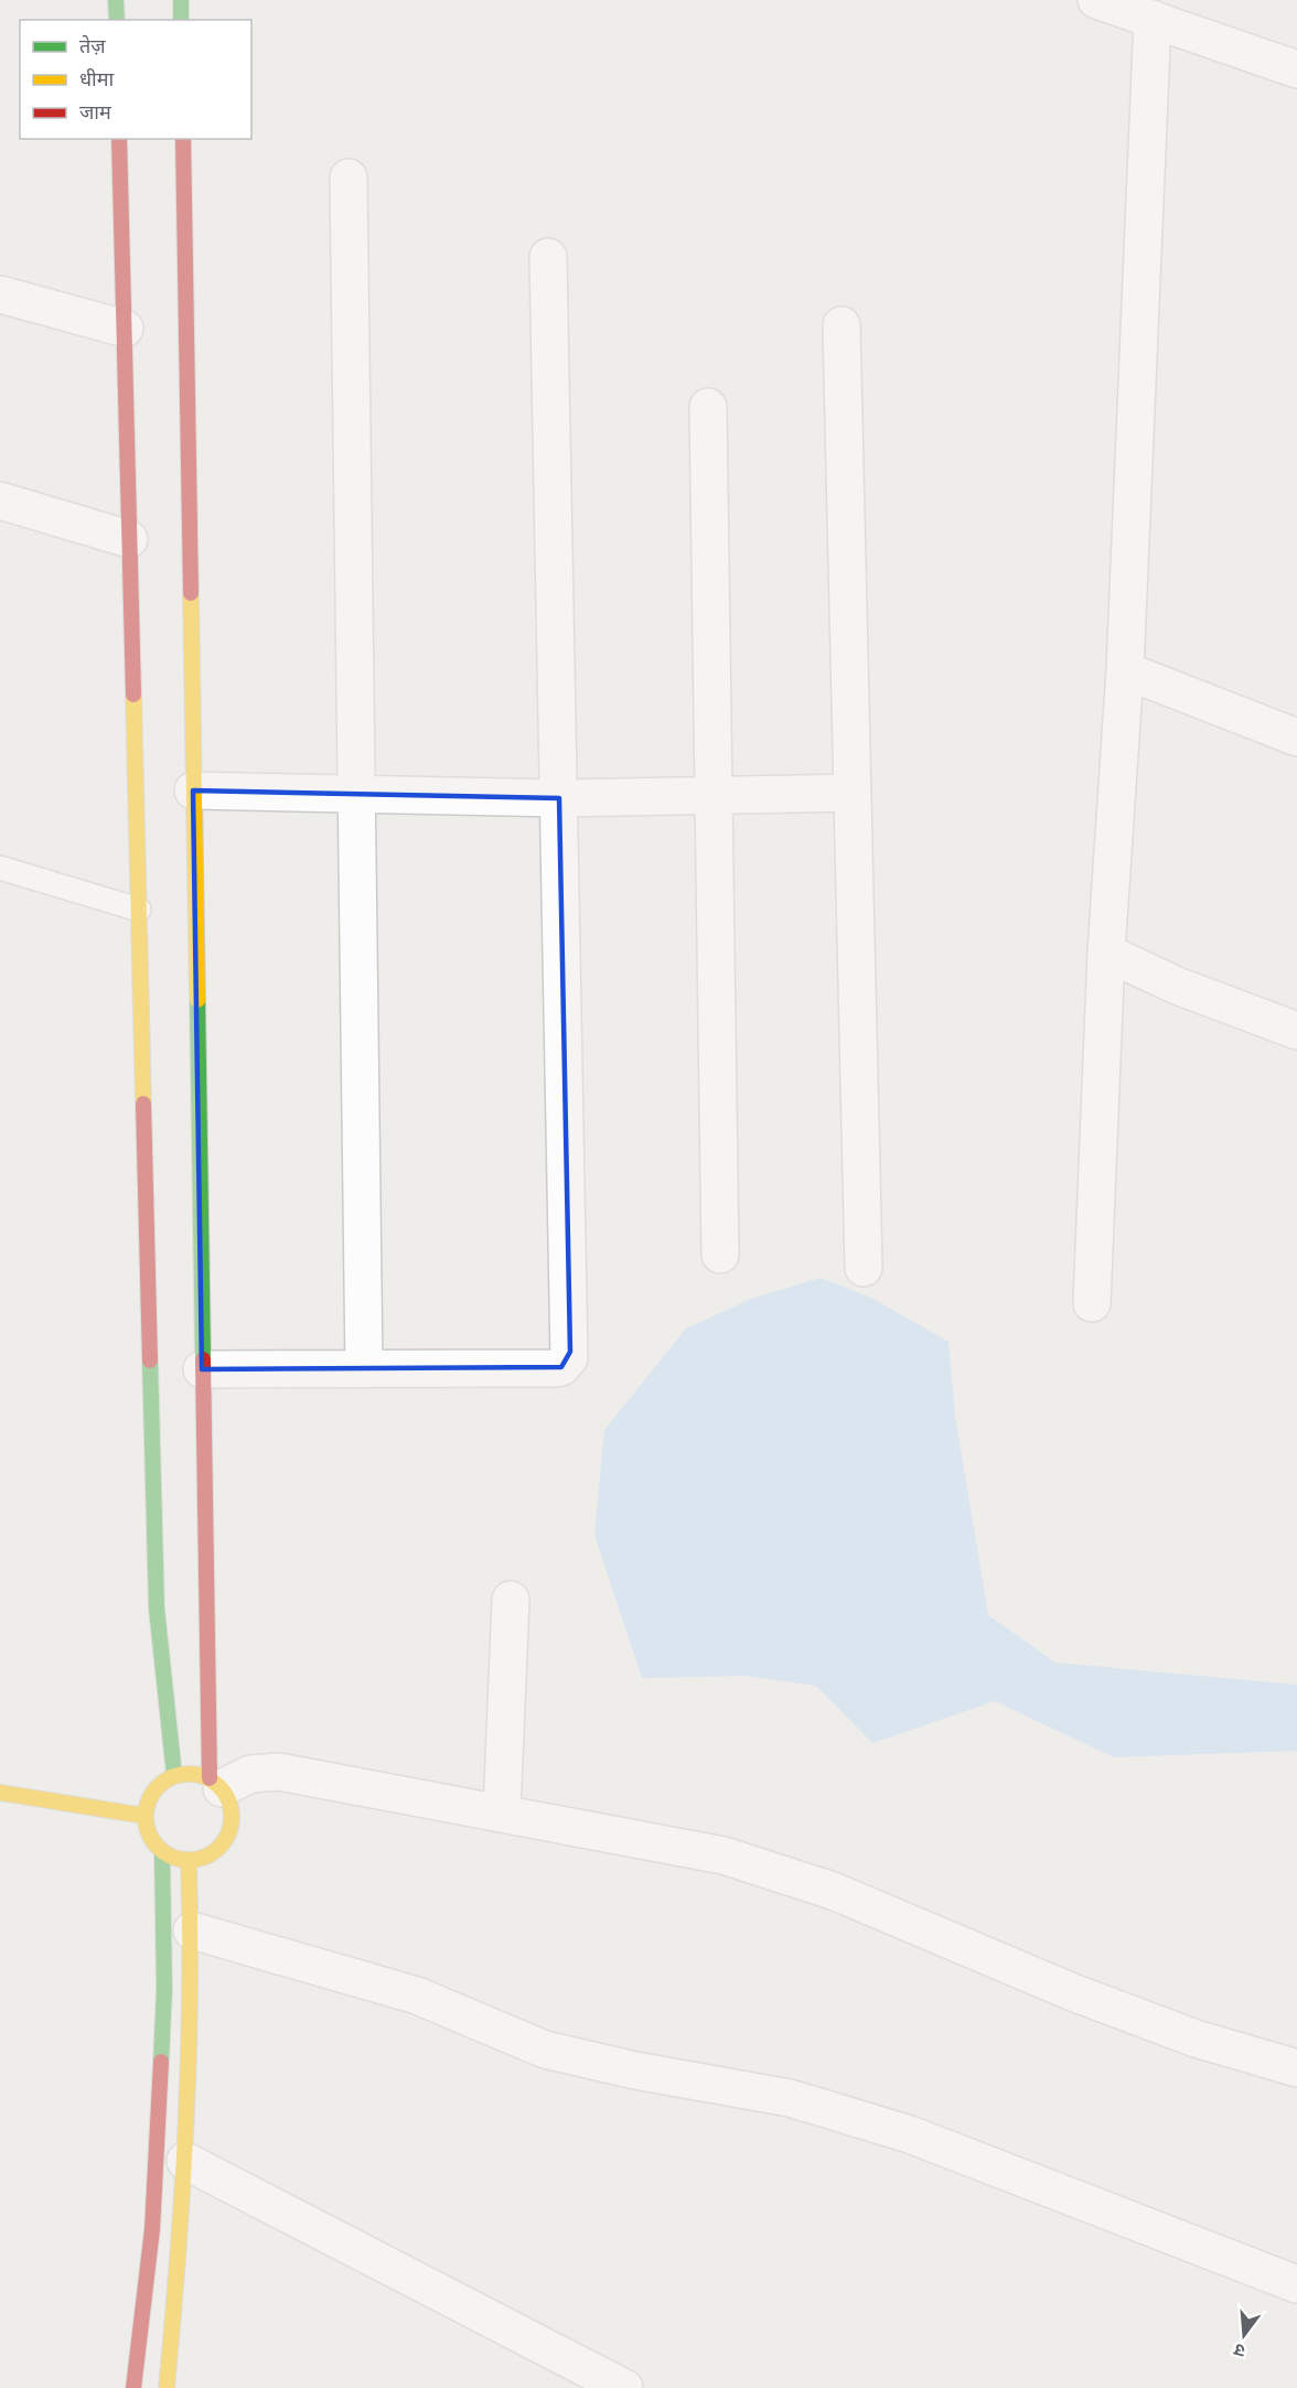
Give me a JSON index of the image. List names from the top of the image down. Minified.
{"legend":["तेज़","धीमा","जाम"],"north":"bottom"}
